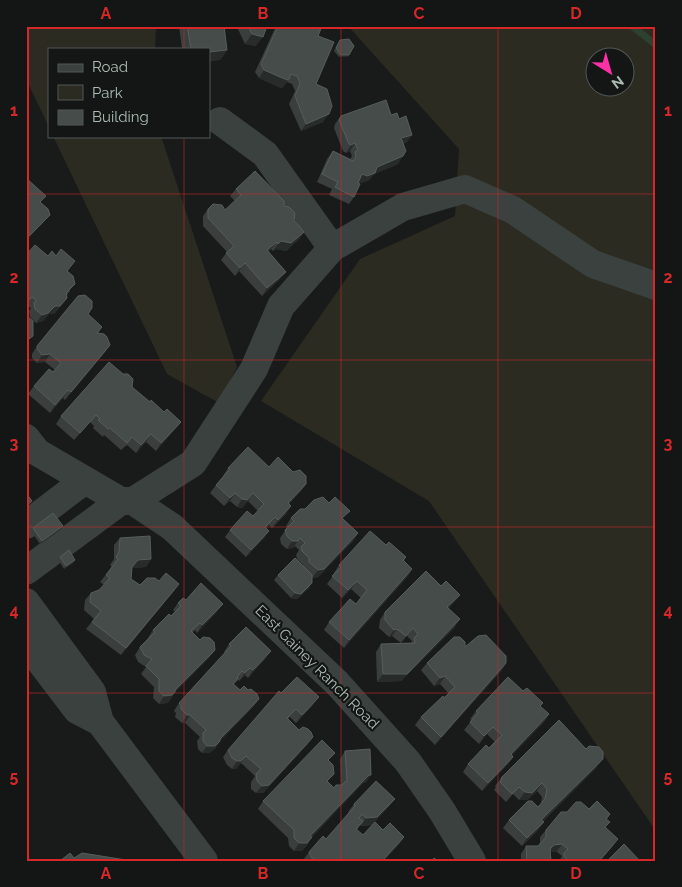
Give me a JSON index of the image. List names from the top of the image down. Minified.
{"streets":{"street":["East Gainey Ranch Road"]},"legend":["Road","Park","Building"],"north":"bottom right","grid":{"columns":["A","B","C","D"],"rows":["1","2","3","4","5"]}}
